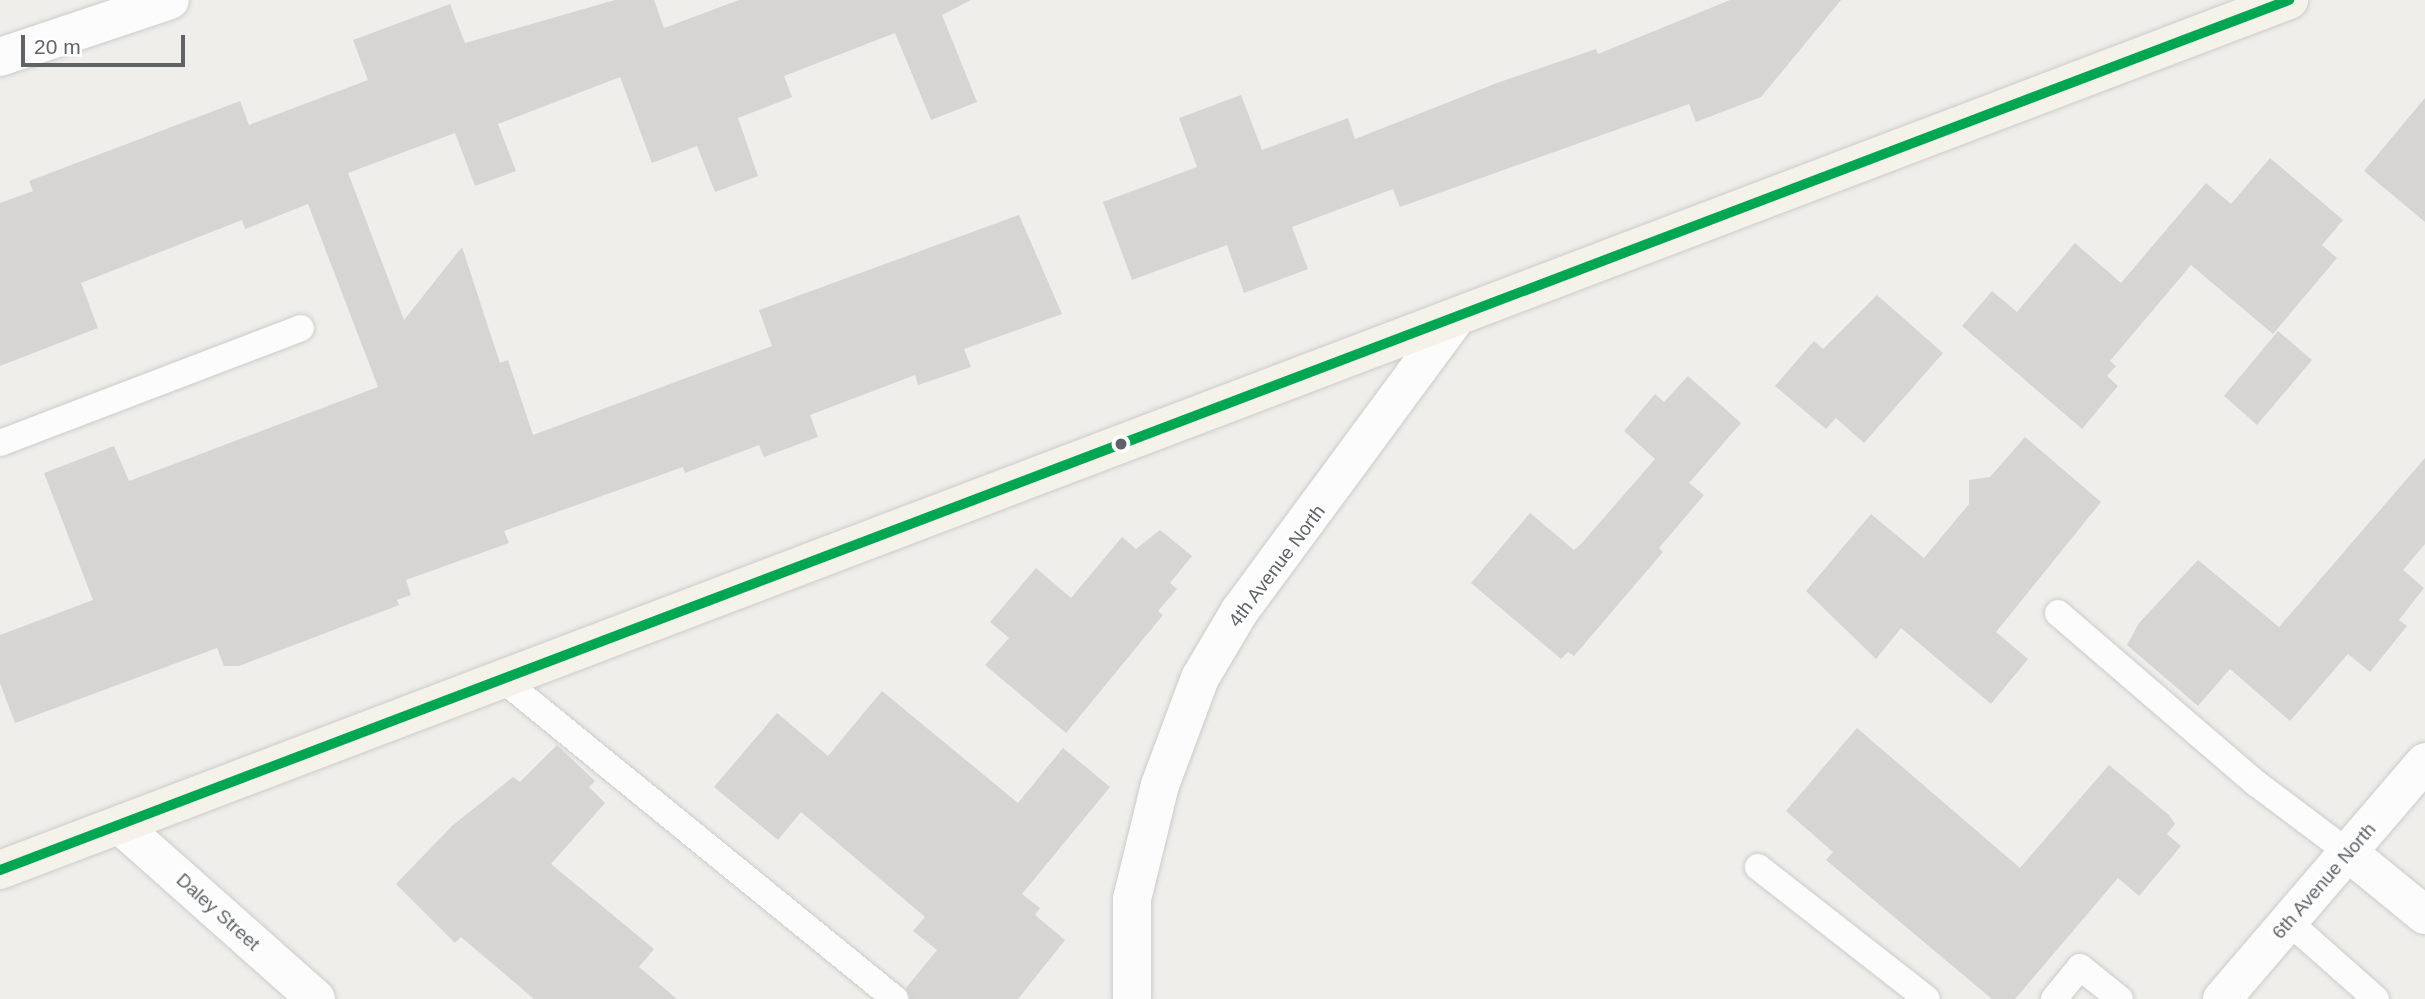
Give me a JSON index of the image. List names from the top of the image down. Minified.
{"streets":{"street":["4th Avenue North","6th Avenue North","Daley Street"]},"scale_bar":"20 m"}
